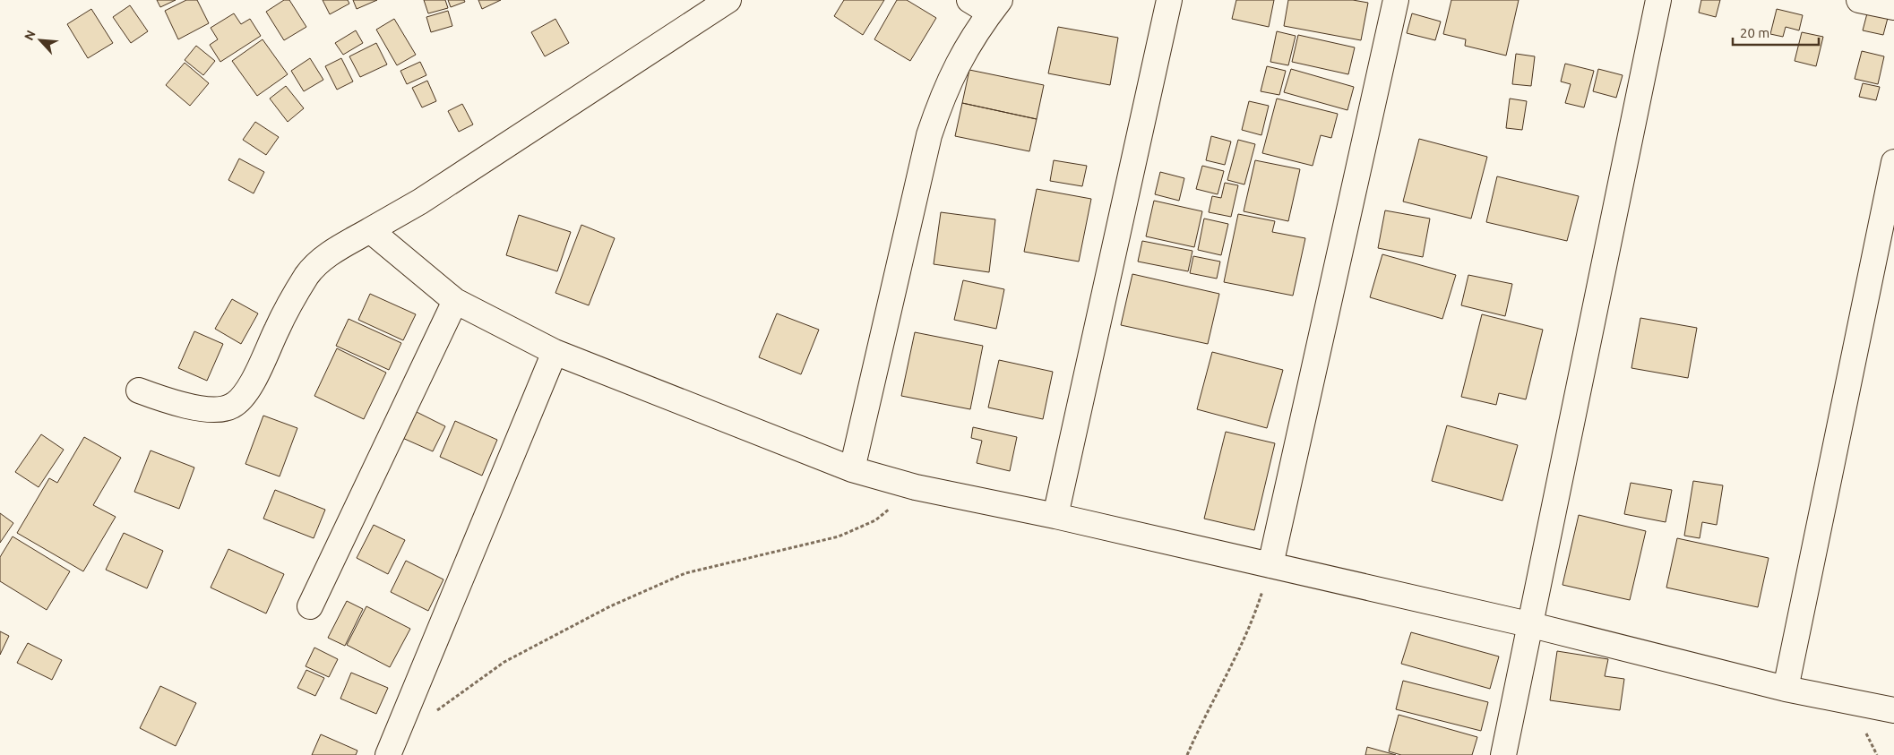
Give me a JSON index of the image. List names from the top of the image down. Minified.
{"scale_bar":"20 m","north":"top left"}
